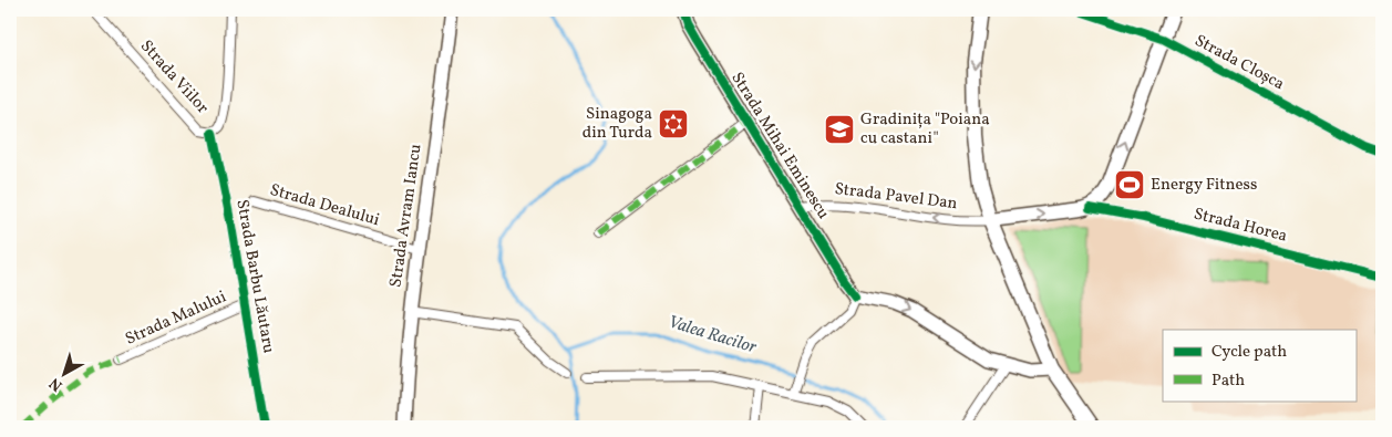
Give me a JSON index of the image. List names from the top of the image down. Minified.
{"streets":{"main road":["Strada Horea"],"street":["Strada Cloșca","Strada Viilor","Strada Mihai Eminescu","Strada Pavel Dan","Strada Dealului","Strada Avram Iancu","Strada Barbu Lăutaru","Strada Malului"]},"crossings":[["Strada Viilor","Strada Barbu Lăutaru"],["Strada Mihai Eminescu","Strada Pavel Dan"],["Strada Pavel Dan","Strada Horea"],["Strada Dealului","Strada Avram Iancu"],["Strada Barbu Lăutaru","Strada Malului"]],"one_way":["Strada Pavel Dan"],"water":["Valea Racilor"],"places":{"synagogue":["Sinagoga din Turda"],"school or university":["Gradinița \"Poiana cu castani\""],"sports":["Energy Fitness"]},"legend":["Cycle path","Path"],"north":"bottom left"}
